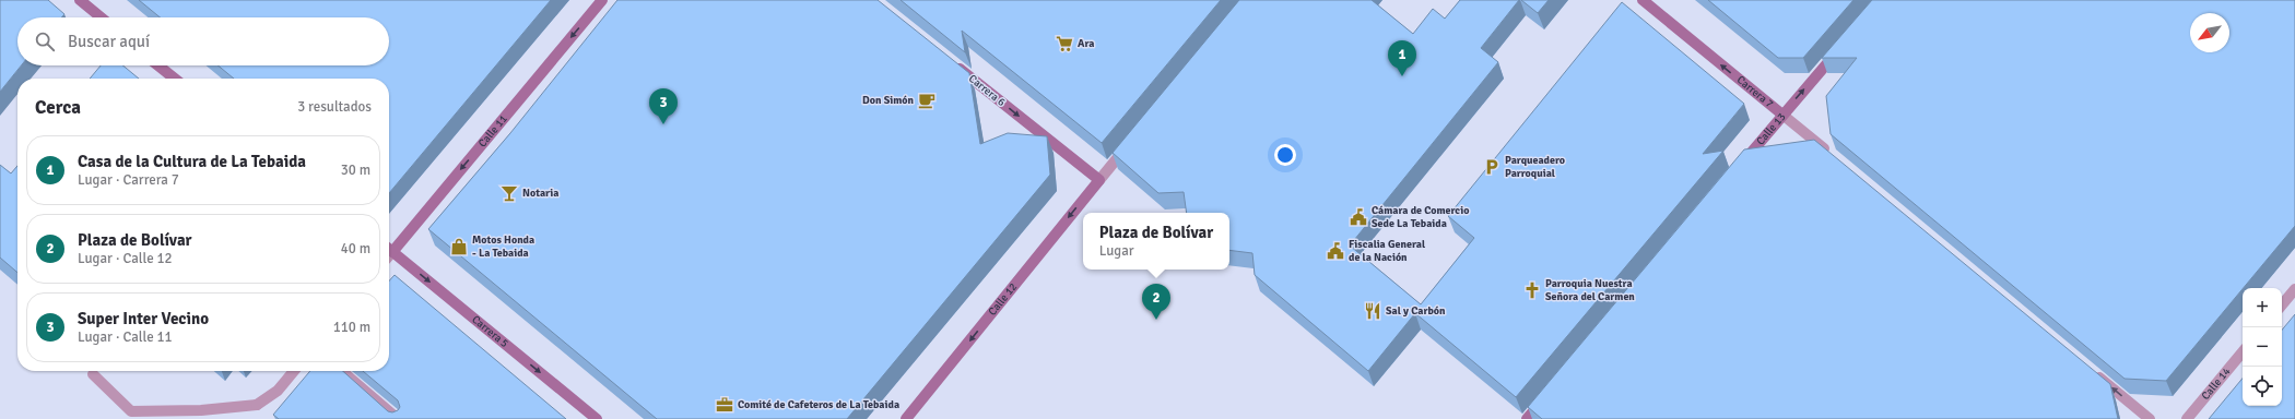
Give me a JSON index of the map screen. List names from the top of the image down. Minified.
{"streets":{"main road":["Carrera 6","Carrera 7","Calle 13","Calle 11","Calle 12","Carrera 5"],"street":["Calle 14"]},"crossings":[["Carrera 6","Calle 12"],["Carrera 7","Calle 13"]],"one_way":["Carrera 6","Carrera 7","Calle 13","Calle 11","Calle 12","Carrera 5"],"places":{"supermarket":["Ara"],"cafe":["Don Simón"],"parking":["Parqueadero Parroquial"],"bar":["Notaria"],"public building":["Cámara de Comercio Sede La Tebaida","Fiscalia General de la Nación"],"shop":["Motos Honda - La Tebaida"],"church":["Parroquia Nuestra Señora del Carmen"],"restaurant":["Sal y Carbón"],"office":["Comité de Cafeteros de La Tebaida"]},"north":"bottom left","page":{"search":"Buscar aquí","pins":["1","3","2"],"heading":["Cerca","3 resultados"],"list":[{"mark":"1","name":"Casa de la Cultura de La Tebaida","note":"Lugar · Carrera 7","value":"30 m"},{"mark":"2","name":"Plaza de Bolívar","note":"Lugar · Calle 12","value":"40 m"},{"mark":"3","name":"Super Inter Vecino","note":"Lugar · Calle 11","value":"110 m"}],"popup":["Plaza de Bolívar","Lugar"],"map_buttons":["+","−"]}}
